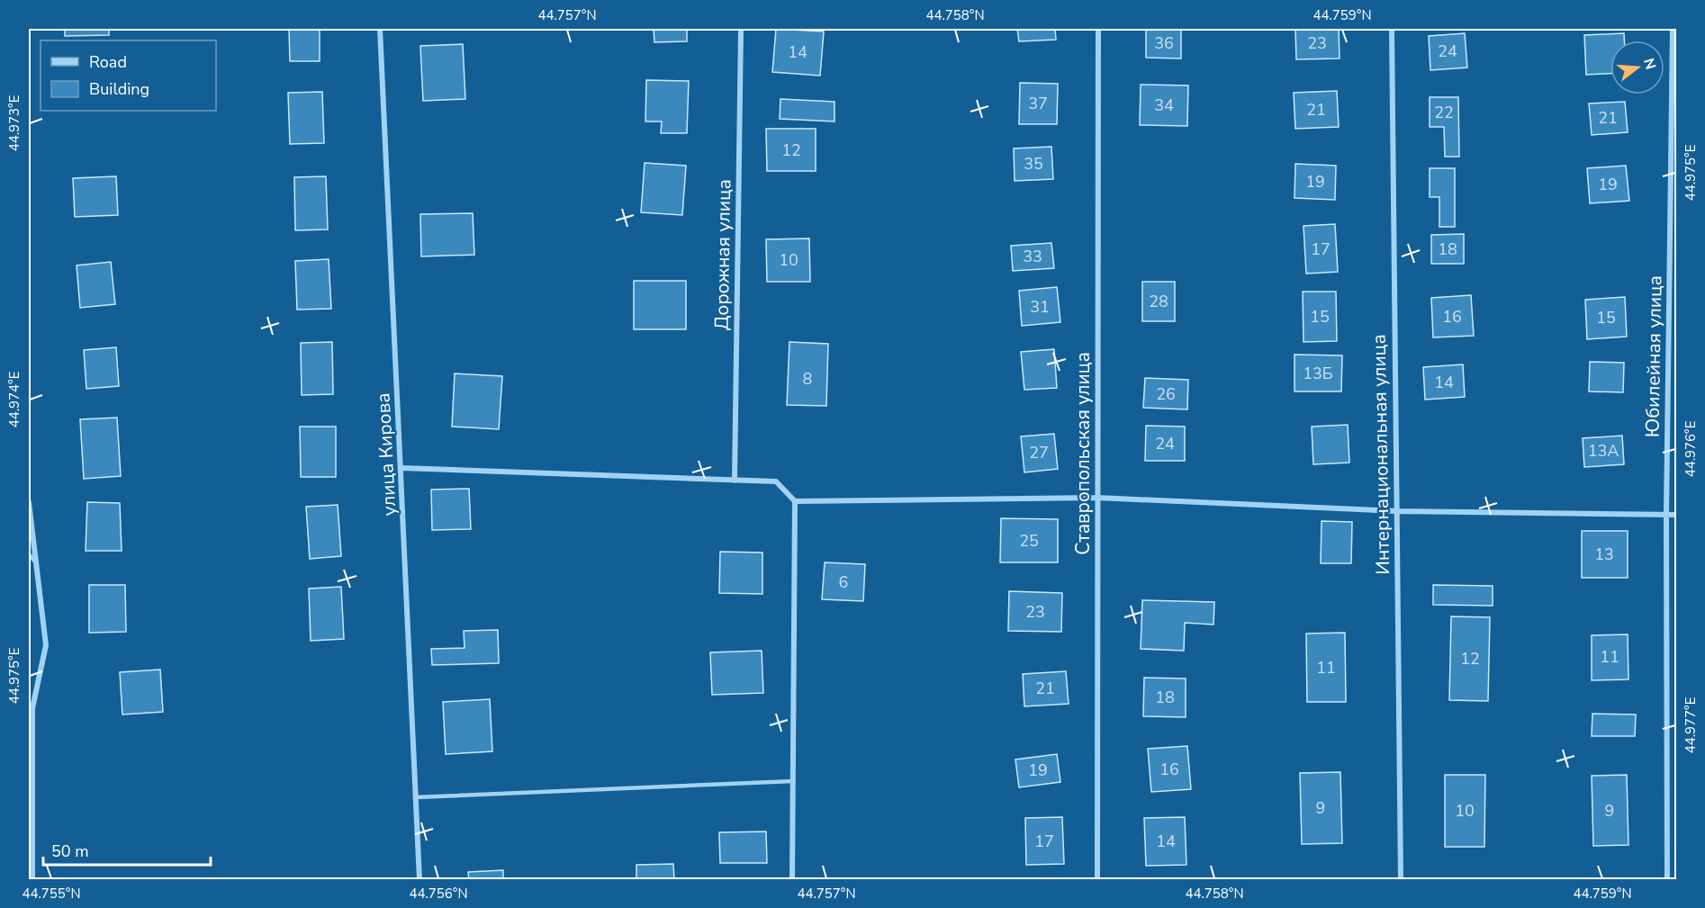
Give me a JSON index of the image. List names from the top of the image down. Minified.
{"streets":{"street":["Дорожная улица","Юбилейная улица","Ставропольская улица","улица Кирова","Интернациональная улица"]},"house_numbers":["36","23","24","14","37","34","21","22","21","12","35","19","19","17","18","33","10","28","31","15","16","15","13Б","8","14","26","24","13А","27","25","13","6","23","11","12","11","21","18","16","19","9","10","9","17","14"],"legend":["Road","Building"],"scale_bar":"50 m","north":"right","coordinates":["44.757°N","44.758°N","44.759°N","44.973°E","44.975°E","44.974°E","44.976°E","44.977°E","44.755°N","44.756°N"]}
